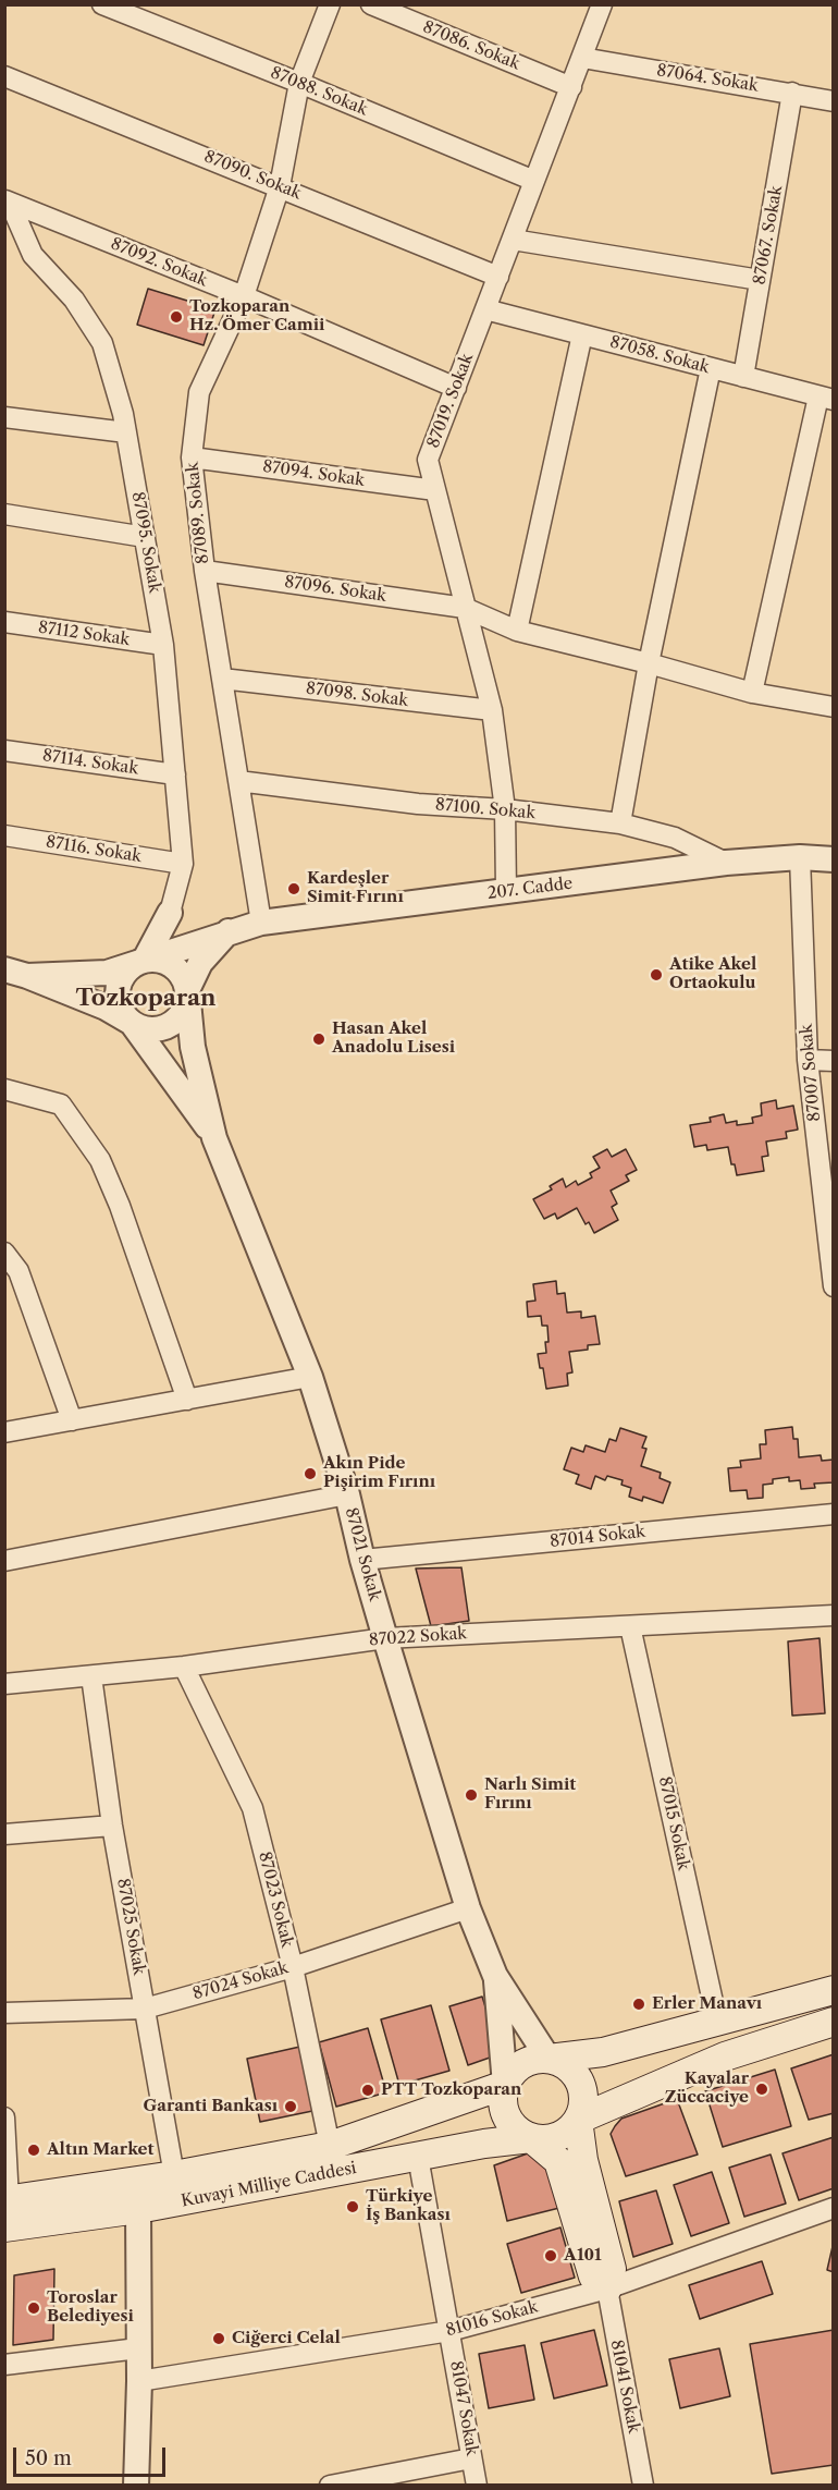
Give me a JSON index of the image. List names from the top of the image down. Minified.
{"streets":{"main road":["Kuvayi Milliye Caddesi"],"street":["87086. Sokak","87064. Sokak","87088. Sokak","87090. Sokak","87067. Sokak","87092. Sokak","87058. Sokak","87019. Sokak","87094. Sokak","87089. Sokak","87095. Sokak","87096. Sokak","87112 Sokak","87098. Sokak","87114. Sokak","87100. Sokak","87116. Sokak","207. Cadde","87007 Sokak","87014 Sokak","87021 Sokak","87022 Sokak","87015 Sokak","87023 Sokak","87025 Sokak","87024 Sokak","81016 Sokak","81041 Sokak","81047 Sokak"]},"crossings":[["87086. Sokak","87019. Sokak"],["87064. Sokak","87067. Sokak"],["87064. Sokak","87019. Sokak"],["87088. Sokak","87019. Sokak"],["87088. Sokak","87089. Sokak"],["87090. Sokak","87019. Sokak"],["87090. Sokak","87089. Sokak"],["87067. Sokak","87058. Sokak"],["87092. Sokak","87019. Sokak"],["87092. Sokak","87089. Sokak"],["87092. Sokak","87095. Sokak"],["87058. Sokak","87019. Sokak"],["87019. Sokak","87094. Sokak"],["87019. Sokak","87096. Sokak"],["87019. Sokak","87098. Sokak"],["87019. Sokak","87100. Sokak"],["87019. Sokak","207. Cadde"],["87094. Sokak","87089. Sokak"],["87089. Sokak","87096. Sokak"],["87089. Sokak","87098. Sokak"],["87089. Sokak","87100. Sokak"],["87089. Sokak","207. Cadde"],["87095. Sokak","87112 Sokak"],["87095. Sokak","87114. Sokak"],["87095. Sokak","87116. Sokak"],["87100. Sokak","207. Cadde"],["207. Cadde","87007 Sokak"],["87014 Sokak","87021 Sokak"],["87021 Sokak","87022 Sokak"],["87021 Sokak","87024 Sokak"],["87021 Sokak","Kuvayi Milliye Caddesi"],["87022 Sokak","87015 Sokak"],["87022 Sokak","87023 Sokak"],["87022 Sokak","87025 Sokak"],["87023 Sokak","87024 Sokak"],["87023 Sokak","Kuvayi Milliye Caddesi"],["87025 Sokak","87024 Sokak"],["87025 Sokak","Kuvayi Milliye Caddesi"],["Kuvayi Milliye Caddesi","81047 Sokak"],["81016 Sokak","81041 Sokak"],["81016 Sokak","81047 Sokak"]],"districts":["Tozkoparan"],"places":["Tozkoparan Hz. Ömer Camii","Kardeşler Simit Fırını","Atike Akel Ortaokulu","Hasan Akel Anadolu Lisesi","Akın Pide Pişirim Fırını","Narlı Simit Fırını","Erler Manavı","Kayalar Züccaciye","PTT Tozkoparan","Garanti Bankası","Altın Market","Türkiye İş Bankası","A101","Toroslar Belediyesi","Ciğerci Celal"],"scale_bar":"50 m"}
